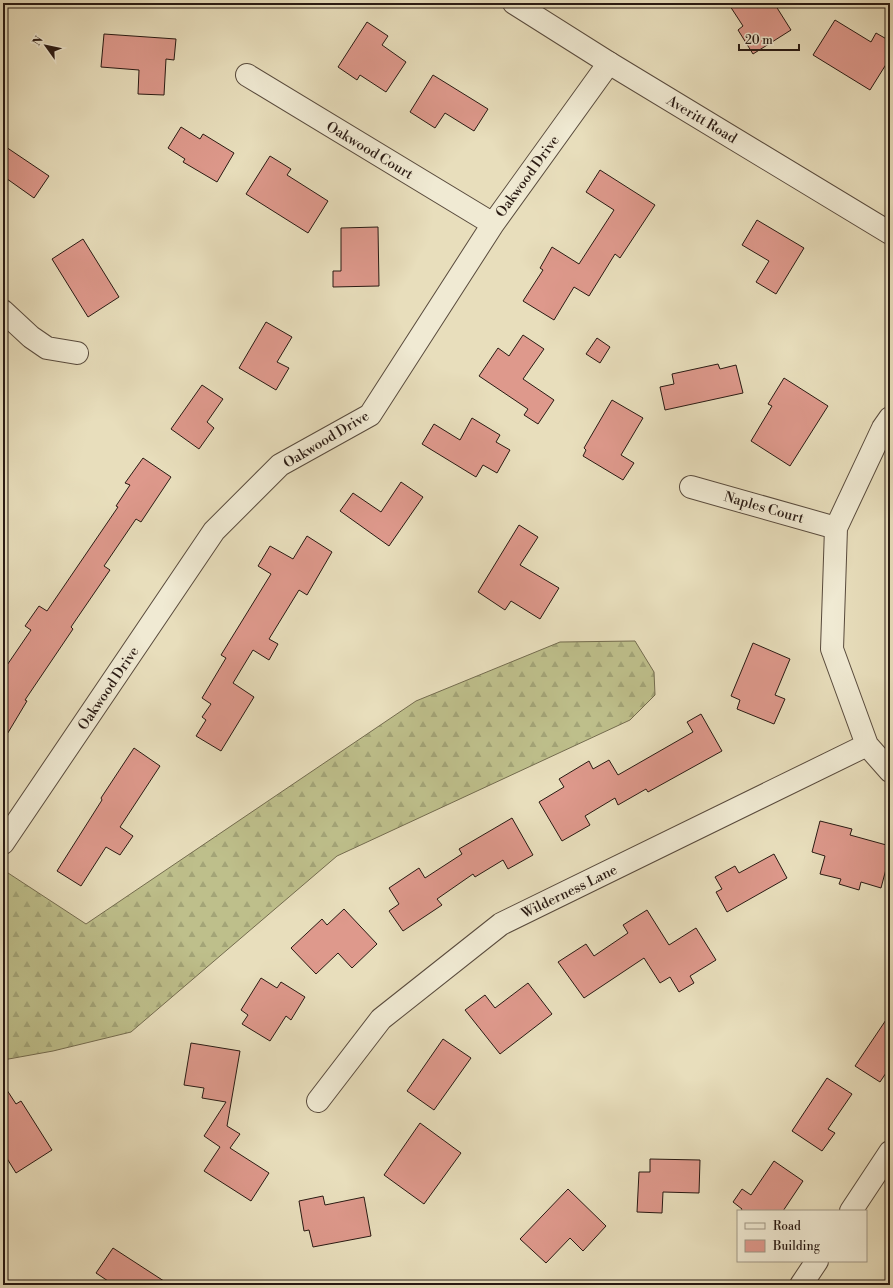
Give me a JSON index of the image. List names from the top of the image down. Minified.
{"streets":{"street":["Averitt Road","Oakwood Court","Oakwood Drive","Naples Court","Wilderness Lane"]},"crossings":[["Averitt Road","Oakwood Drive"],["Oakwood Court","Oakwood Drive"]],"legend":["Road","Building"],"scale_bar":"20 m","north":"top left"}
